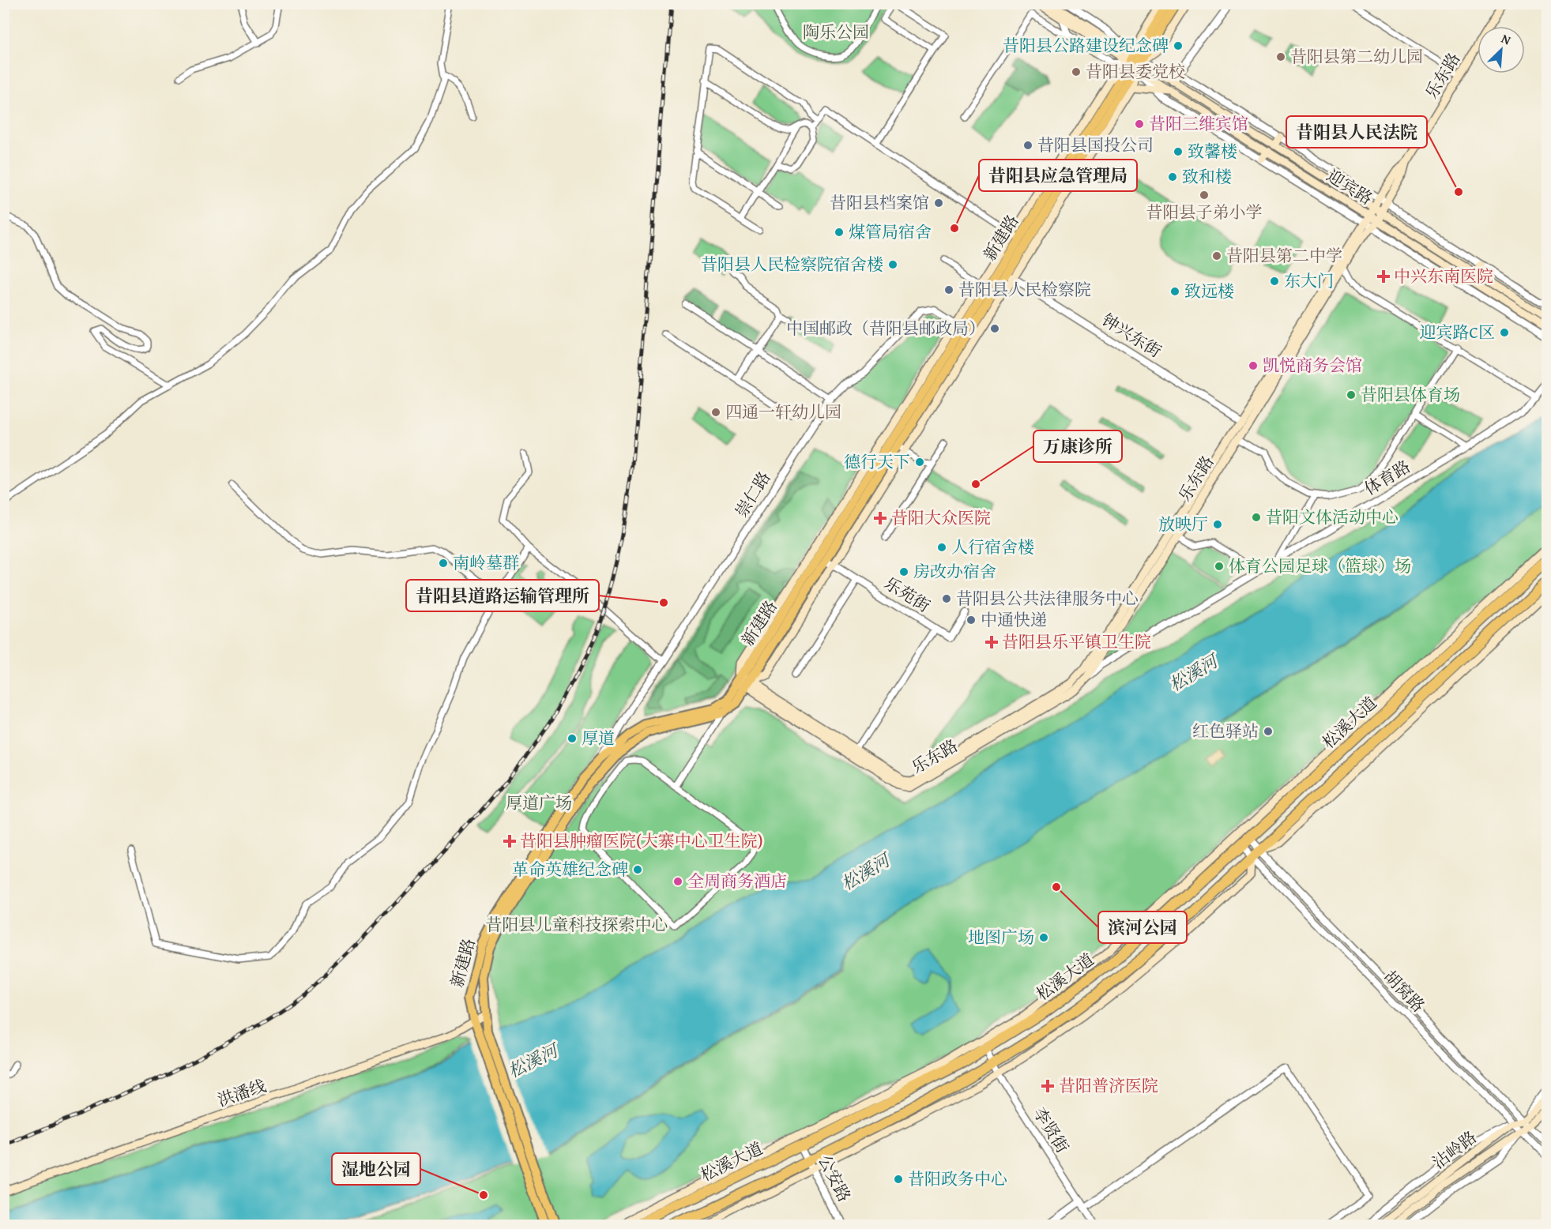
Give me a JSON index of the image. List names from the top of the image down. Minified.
{"streets":{"highway":["松溪大道"],"main road":["乐东路","迎宾路","新建路","洪潘线","沾岭路"],"street":["钟兴东街","体育路","崇仁路","乐苑街","胡窝路","李贤街","公安路"]},"crossings":[["乐东路","迎宾路"],["乐东路","新建路"],["乐东路","钟兴东街"],["乐东路","体育路"],["迎宾路","新建路"],["新建路","钟兴东街"],["新建路","崇仁路"],["新建路","乐苑街"],["新建路","洪潘线"],["松溪大道","胡窝路"],["松溪大道","李贤街"],["松溪大道","公安路"],["胡窝路","沾岭路"]],"water":["松溪河"],"parks":["陶乐公园","厚道广场","昔阳县儿童科技探索中心"],"places":{"other":["昔阳县公路建设纪念碑","昔阳县第二幼儿园","昔阳县委党校","昔阳三维宾馆","昔阳县国投公司","致馨楼","致和楼","昔阳县人民法院","昔阳县子弟小学","昔阳县档案馆","昔阳县应急管理局","煤管局宿舍","昔阳县第二中学","昔阳县人民检察院宿舍楼","东大门","昔阳县人民检察院","致远楼","中国邮政（昔阳县邮政局）","迎宾路C区","凯悦商务会馆","昔阳县体育场","四通一轩幼儿园","德行天下","万康诊所","昔阳文体活动中心","放映厅","人行宿舍楼","南岭墓群","体育公园足球（篮球）场","房改办宿舍","昔阳县公共法律服务中心","昔阳县道路运输管理所","中通快递","红色驿站","厚道","革命英雄纪念碑","全周商务酒店","滨河公园","地图广场","昔阳政务中心","湿地公园"],"health":["中兴东南医院","昔阳大众医院","昔阳县乐平镇卫生院","昔阳县肿瘤医院(大寨中心卫生院)","昔阳普济医院"]},"north":"top right"}
